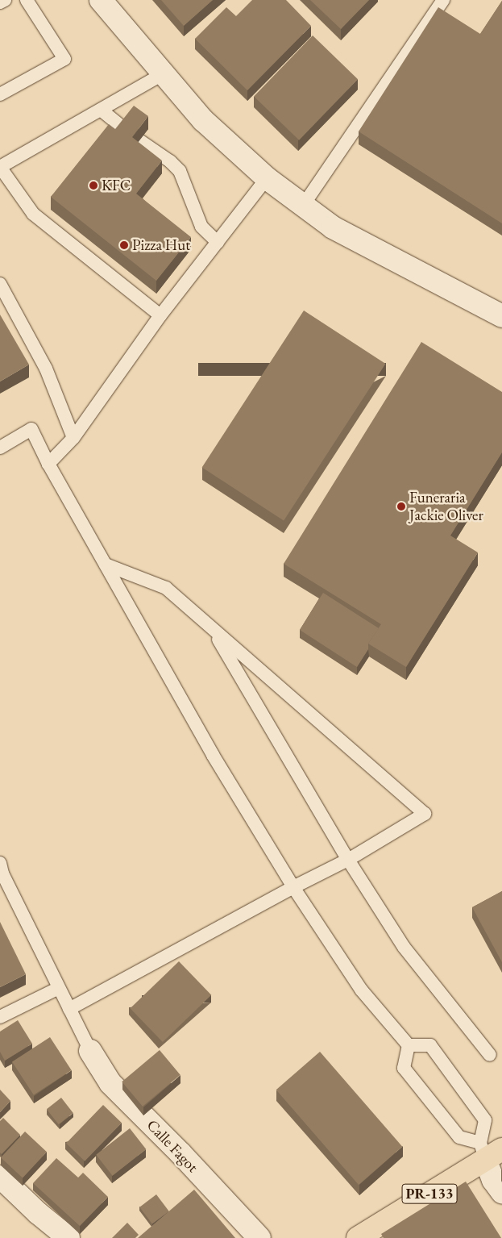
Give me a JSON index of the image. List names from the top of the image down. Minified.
{"streets":{"main road":["PR-133"],"street":["Calle Fagot"]},"places":["KFC","Pizza Hut","Funeraria Jackie Oliver"]}
